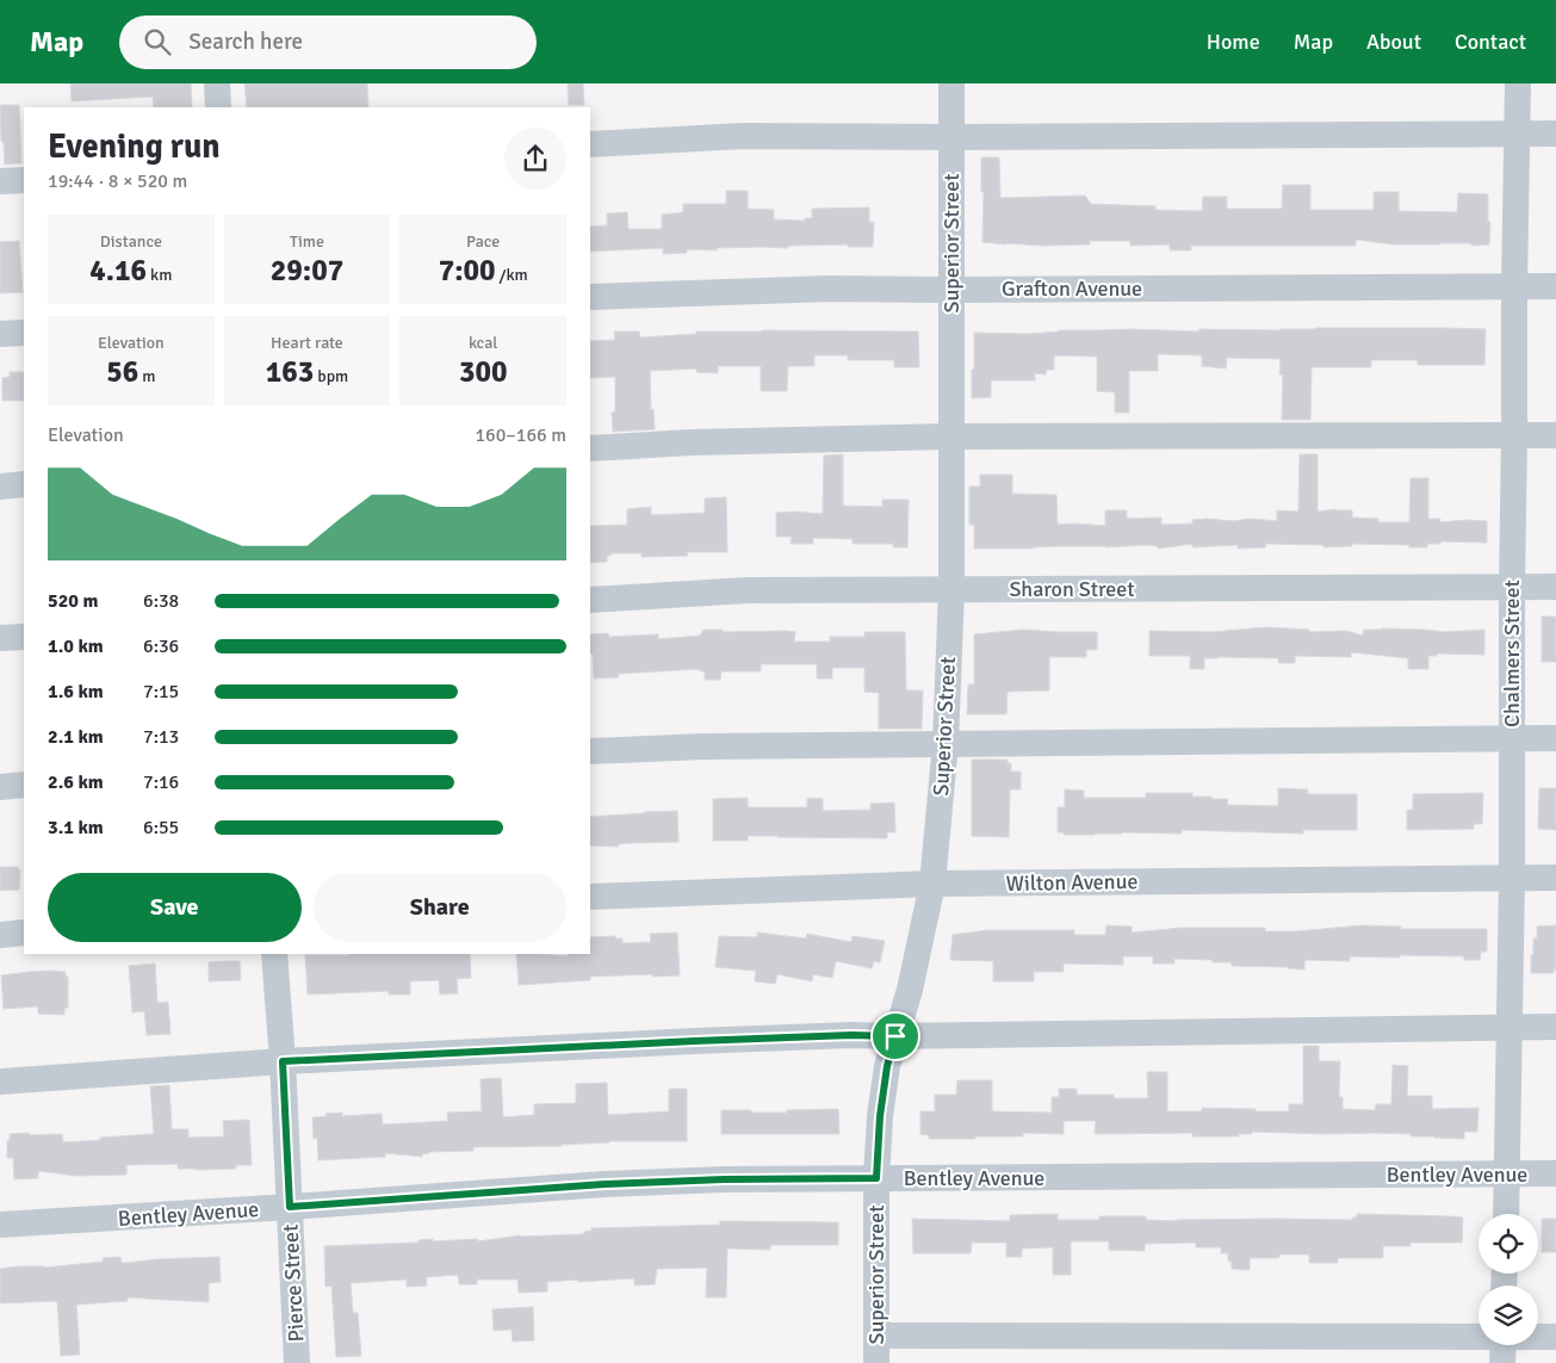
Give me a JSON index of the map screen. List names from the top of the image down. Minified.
{"streets":{"street":["Superior Street","Grafton Avenue","Sharon Street","Chalmers Street","Wilton Avenue","Bentley Avenue","Pierce Street"]},"crossings":[["Superior Street","Grafton Avenue"],["Superior Street","Sharon Street"],["Superior Street","Wilton Avenue"],["Superior Street","Bentley Avenue"],["Grafton Avenue","Chalmers Street"],["Sharon Street","Chalmers Street"],["Chalmers Street","Wilton Avenue"],["Chalmers Street","Bentley Avenue"],["Bentley Avenue","Pierce Street"]],"page":{"header":"Map","search":"Search here","nav":["Home","Map","About","Contact"],"heading":["Evening run","19:44 · 8 × 520 m"],"stats":[["Distance","4.16 km"],["Time","29:07"],["Pace","7:00 /km"],["Elevation","56 m"],["Heart rate","163 bpm"],["kcal","300"]],"chart":["Elevation","160–166 m"],"list":[{"name":"520 m","note":"6:38"},{"name":"1.0 km","note":"6:36"},{"name":"1.6 km","note":"7:15"},{"name":"2.1 km","note":"7:13"},{"name":"2.6 km","note":"7:16"},{"name":"3.1 km","note":"6:55"}],"buttons":["Save","Share"]}}
